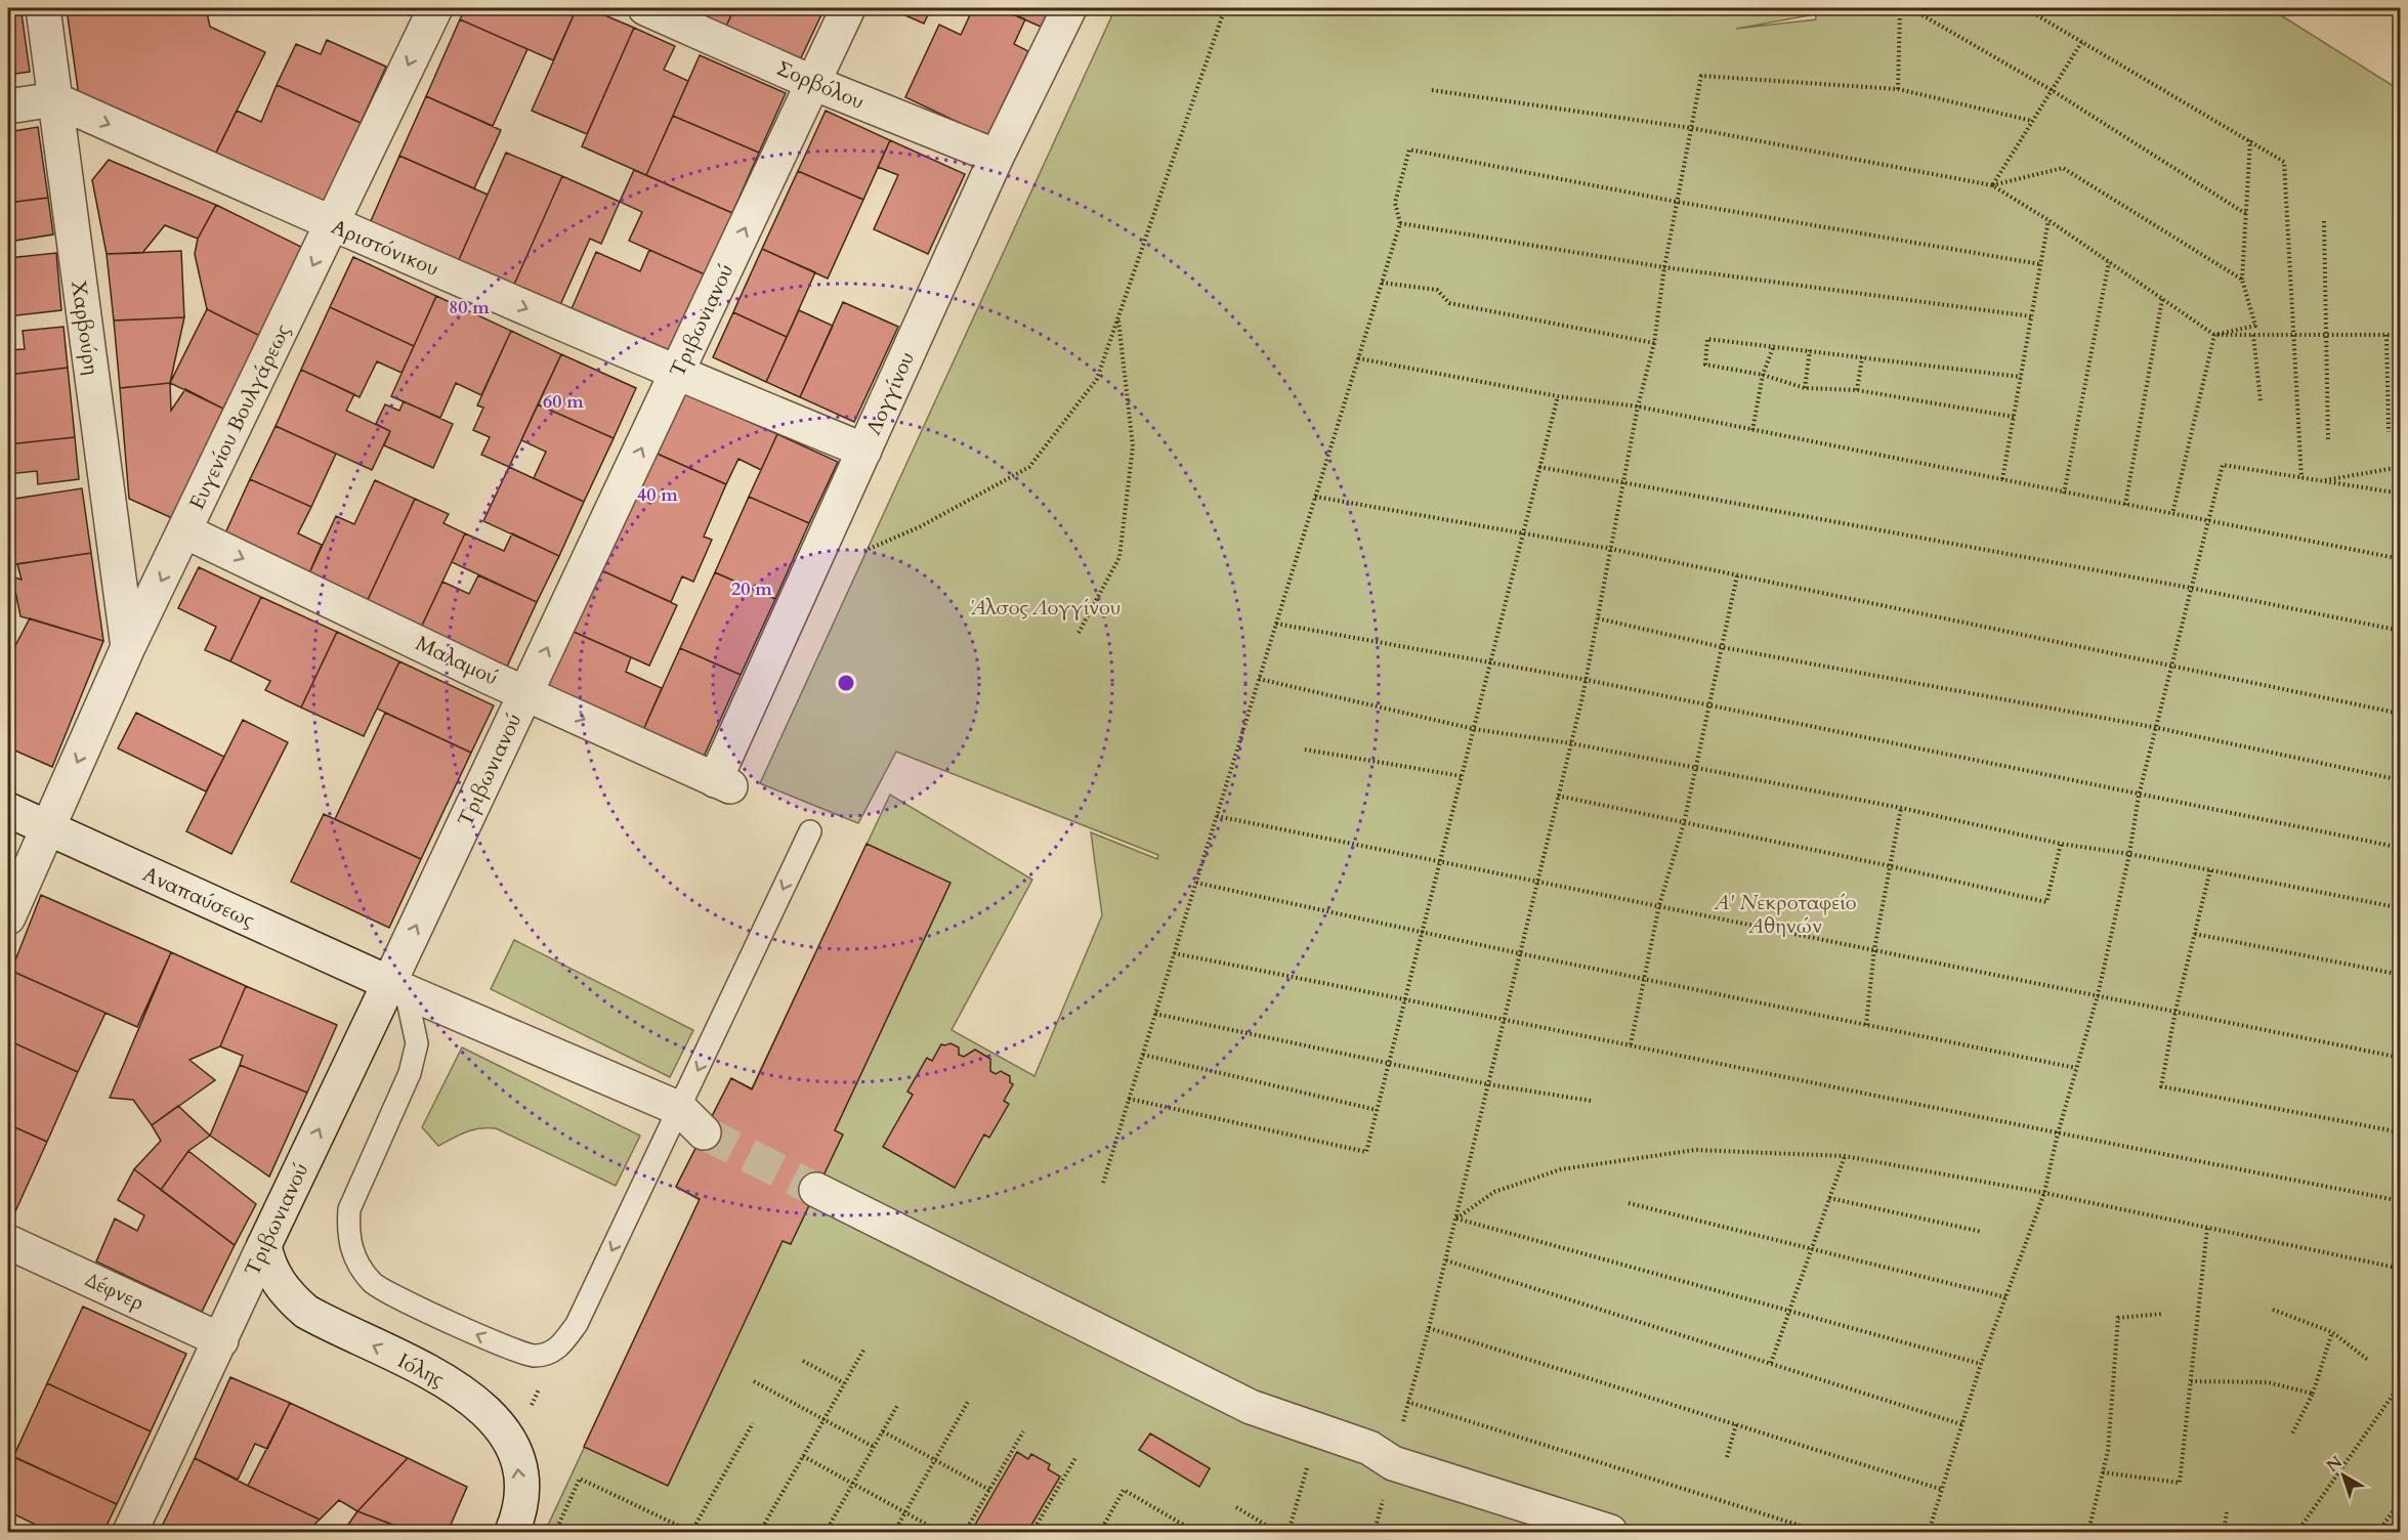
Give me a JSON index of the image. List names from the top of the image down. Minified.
{"streets":{"street":["Σορβόλου","Αριστόνικου","Τριβωνιανού","Χαρβούρη","Λογγίνου","Ευγενίου Βουλγάρεως","Μαλαμού","Αναπαύσεως","Δέφνερ","Ιόλης"]},"crossings":[["Σορβόλου","Τριβωνιανού"],["Σορβόλου","Λογγίνου"],["Αριστόνικου","Τριβωνιανού"],["Αριστόνικου","Χαρβούρη"],["Αριστόνικου","Λογγίνου"],["Αριστόνικου","Ευγενίου Βουλγάρεως"],["Τριβωνιανού","Μαλαμού"],["Τριβωνιανού","Αναπαύσεως"],["Τριβωνιανού","Δέφνερ"],["Τριβωνιανού","Ιόλης"],["Χαρβούρη","Ευγενίου Βουλγάρεως"],["Λογγίνου","Μαλαμού"],["Ευγενίου Βουλγάρεως","Μαλαμού"],["Ευγενίου Βουλγάρεως","Αναπαύσεως"]],"one_way":["Αριστόνικου","Τριβωνιανού","Ευγενίου Βουλγάρεως","Μαλαμού","Ιόλης"],"parks":["Άλσος Λογγίνου","Α' Νεκροταφείο Αθηνών"],"north":"top left","rings":["80 m","60 m","40 m","20 m"]}
